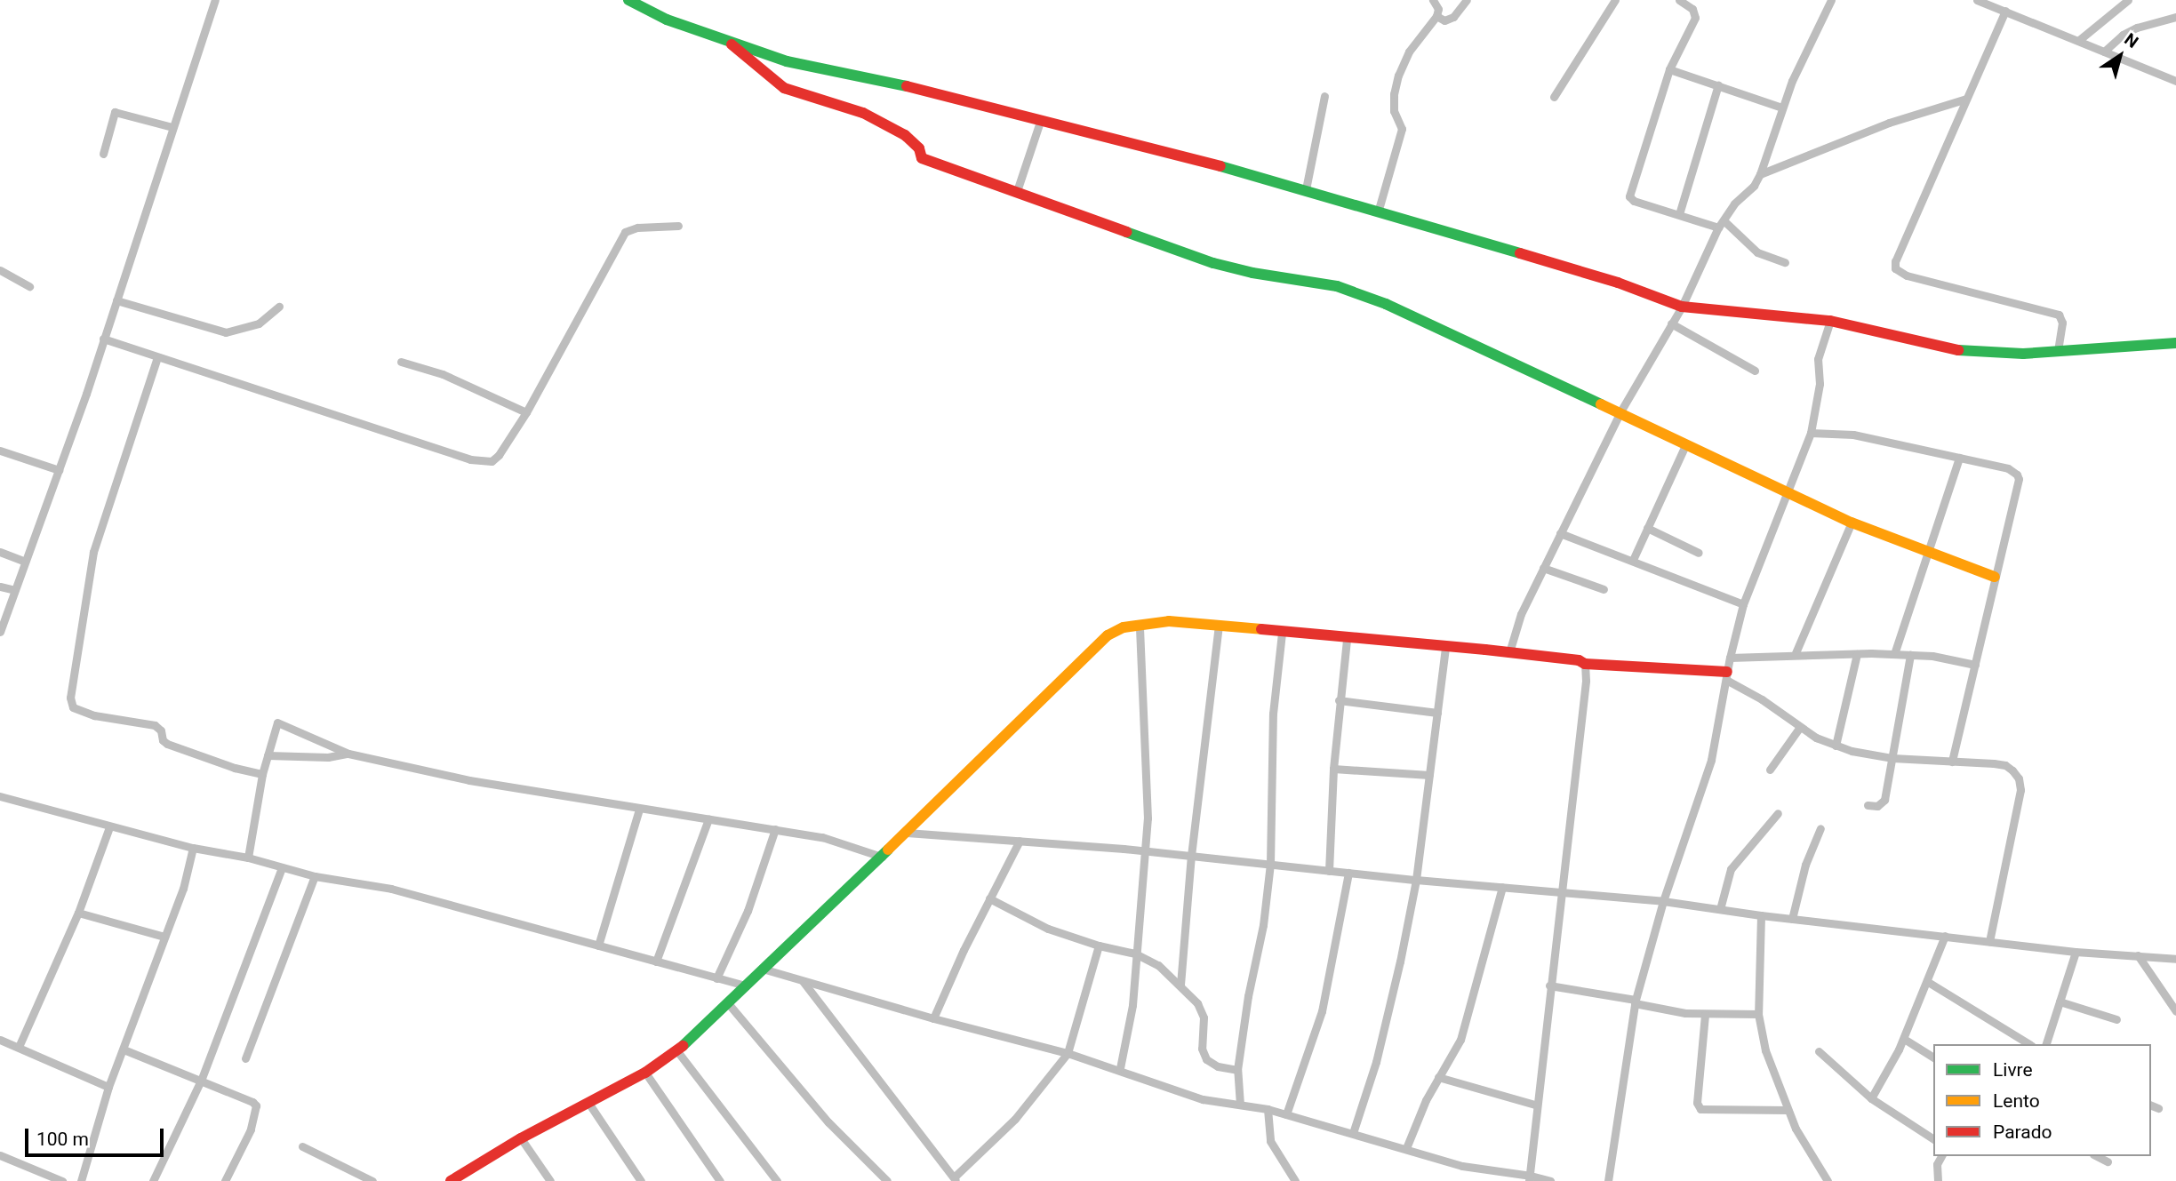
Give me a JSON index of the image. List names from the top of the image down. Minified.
{"legend":["Livre","Lento","Parado"],"scale_bar":"100 m","north":"top right"}
